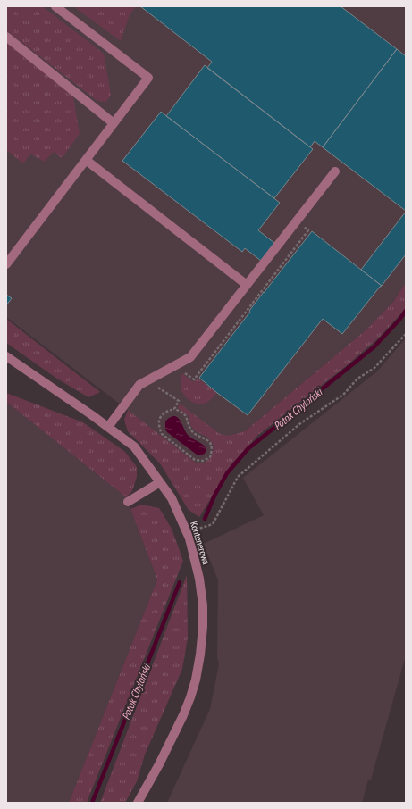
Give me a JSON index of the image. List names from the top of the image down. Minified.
{"streets":{"street":["Kontenerowa"]},"water":["Potok Chyloński"]}
